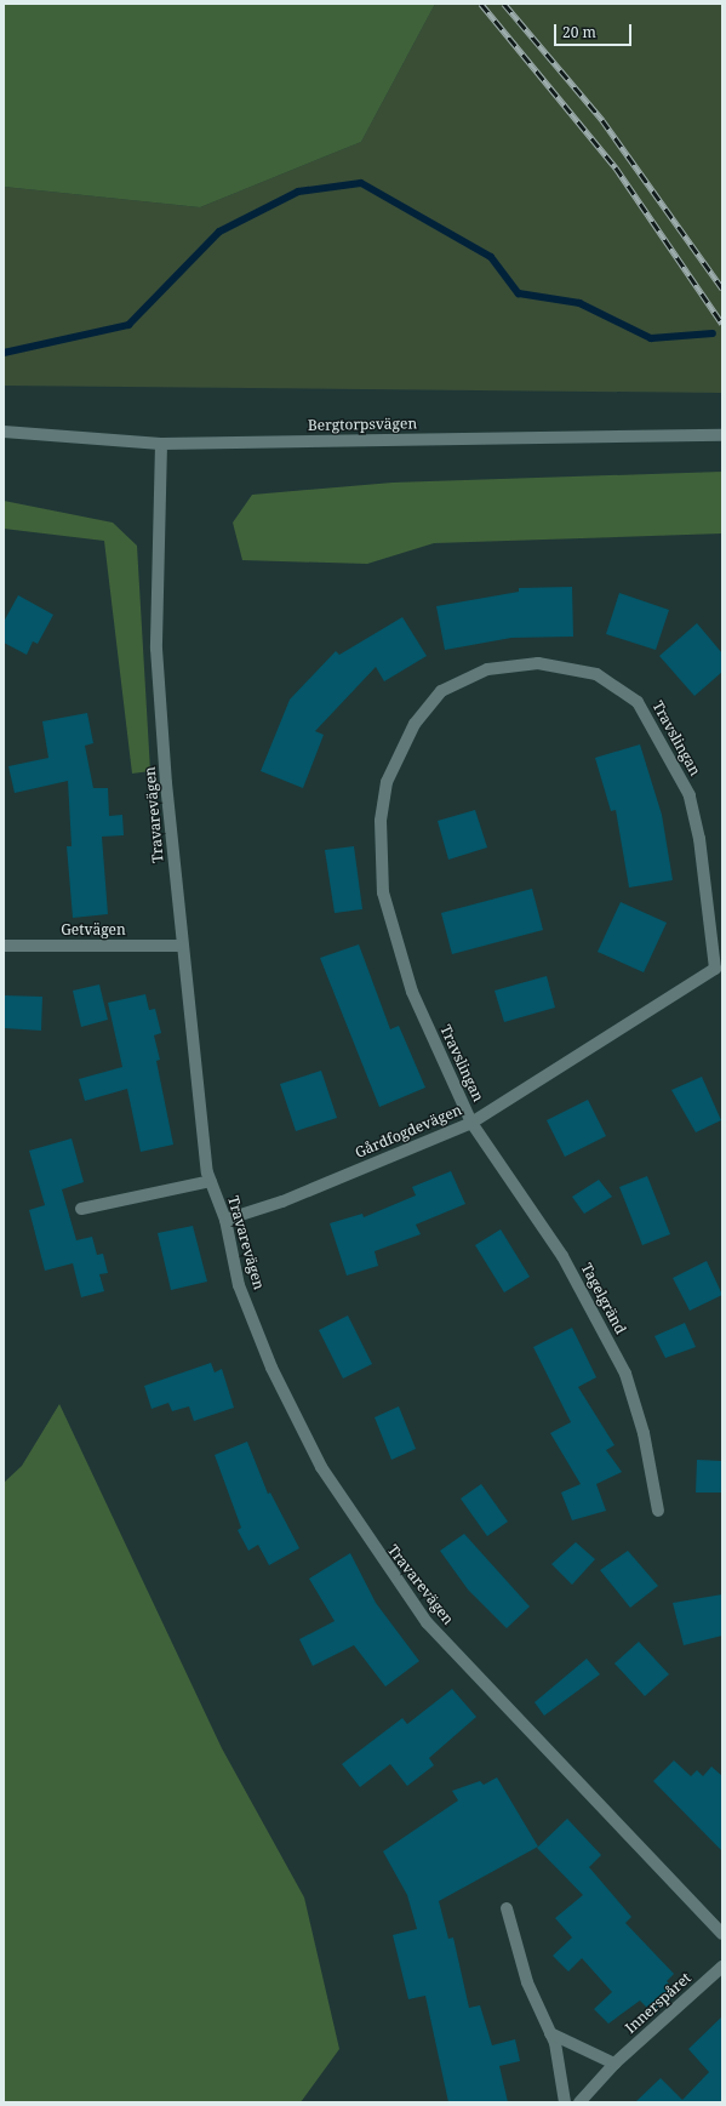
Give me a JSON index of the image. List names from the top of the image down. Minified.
{"streets":{"street":["Bergtorpsvägen","Travslingan","Travarevägen","Getvägen","Gårdfogdevägen","Tagelgränd","Innerspåret"]},"crossings":[["Bergtorpsvägen","Travarevägen"],["Travslingan","Gårdfogdevägen"],["Travslingan","Tagelgränd"],["Travarevägen","Getvägen"],["Travarevägen","Gårdfogdevägen"],["Gårdfogdevägen","Tagelgränd"]],"scale_bar":"20 m"}
